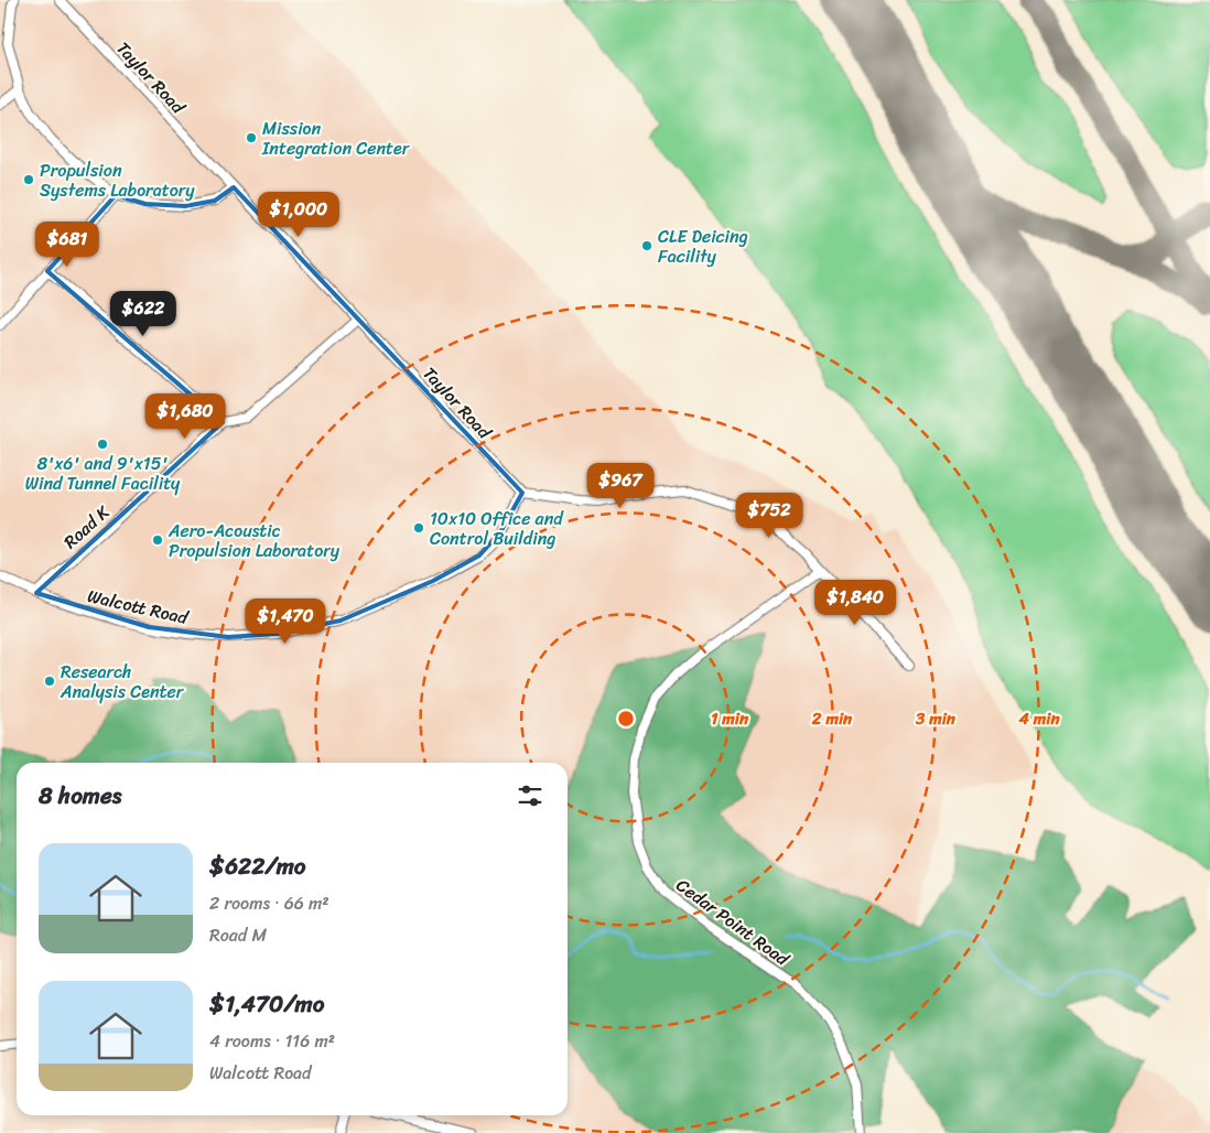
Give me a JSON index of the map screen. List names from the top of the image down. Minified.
{"streets":{"street":["Taylor Road","Road K","Walcott Road","Cedar Point Road"]},"crossings":[["Taylor Road","Road K"],["Taylor Road","Walcott Road"],["Road K","Walcott Road"]],"places":["Mission Integration Center","Propulsion Systems Laboratory","CLE Deicing Facility","8'x6' and 9'x15' Wind Tunnel Facility","10x10 Office and Control Building","Aero-Acoustic Propulsion Laboratory","Research Analysis Center"],"page":{"price":["$1,000","$681","$622","$1,680","$967","$752","$1,840","$1,470"],"heading":"8 homes","list":[{"name":"$622/mo","note":"2 rooms · 66 m² · Road M"},{"name":"$1,470/mo","note":"4 rooms · 116 m² · Walcott Road"}]},"rings":["1 min","2 min","3 min","4 min"]}
